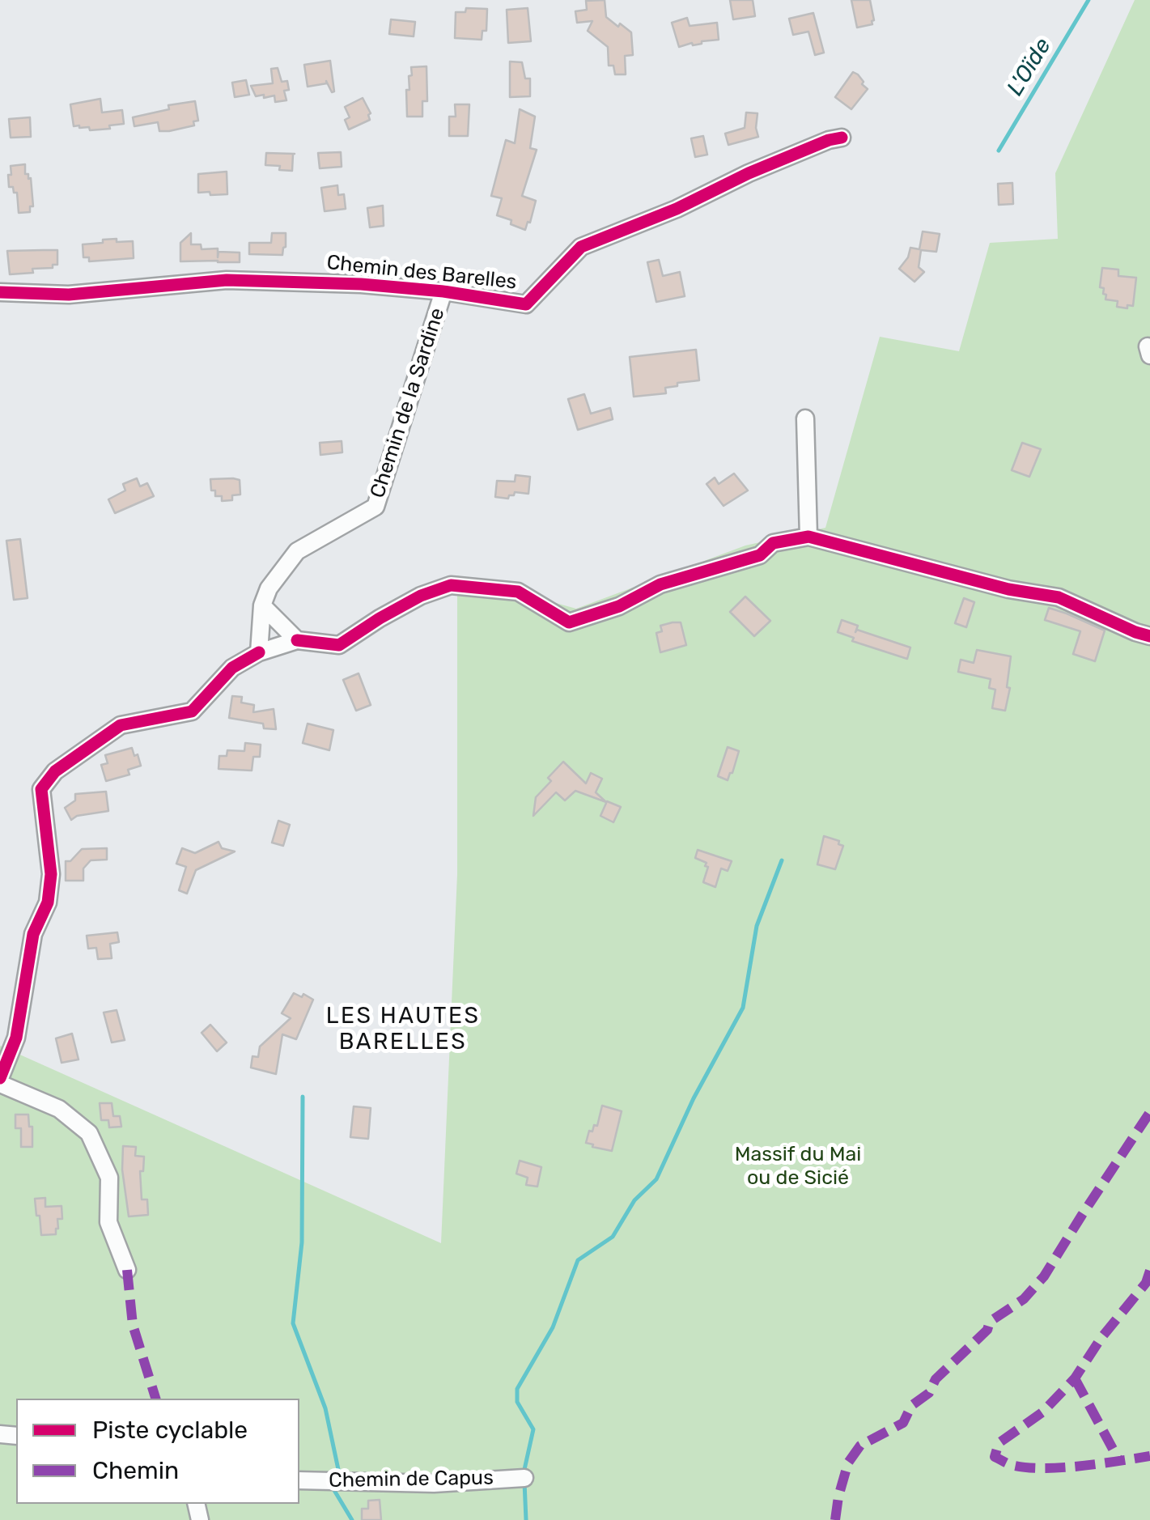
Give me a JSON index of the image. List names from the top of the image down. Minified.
{"streets":{"street":["Chemin des Barelles","Chemin de la Sardine","Chemin de Capus"]},"crossings":[["Chemin des Barelles","Chemin de la Sardine"]],"districts":["LES HAUTES BARELLES"],"water":["L'Oïde"],"parks":["Massif du Mai ou de Sicié"],"legend":["Piste cyclable","Chemin"]}
